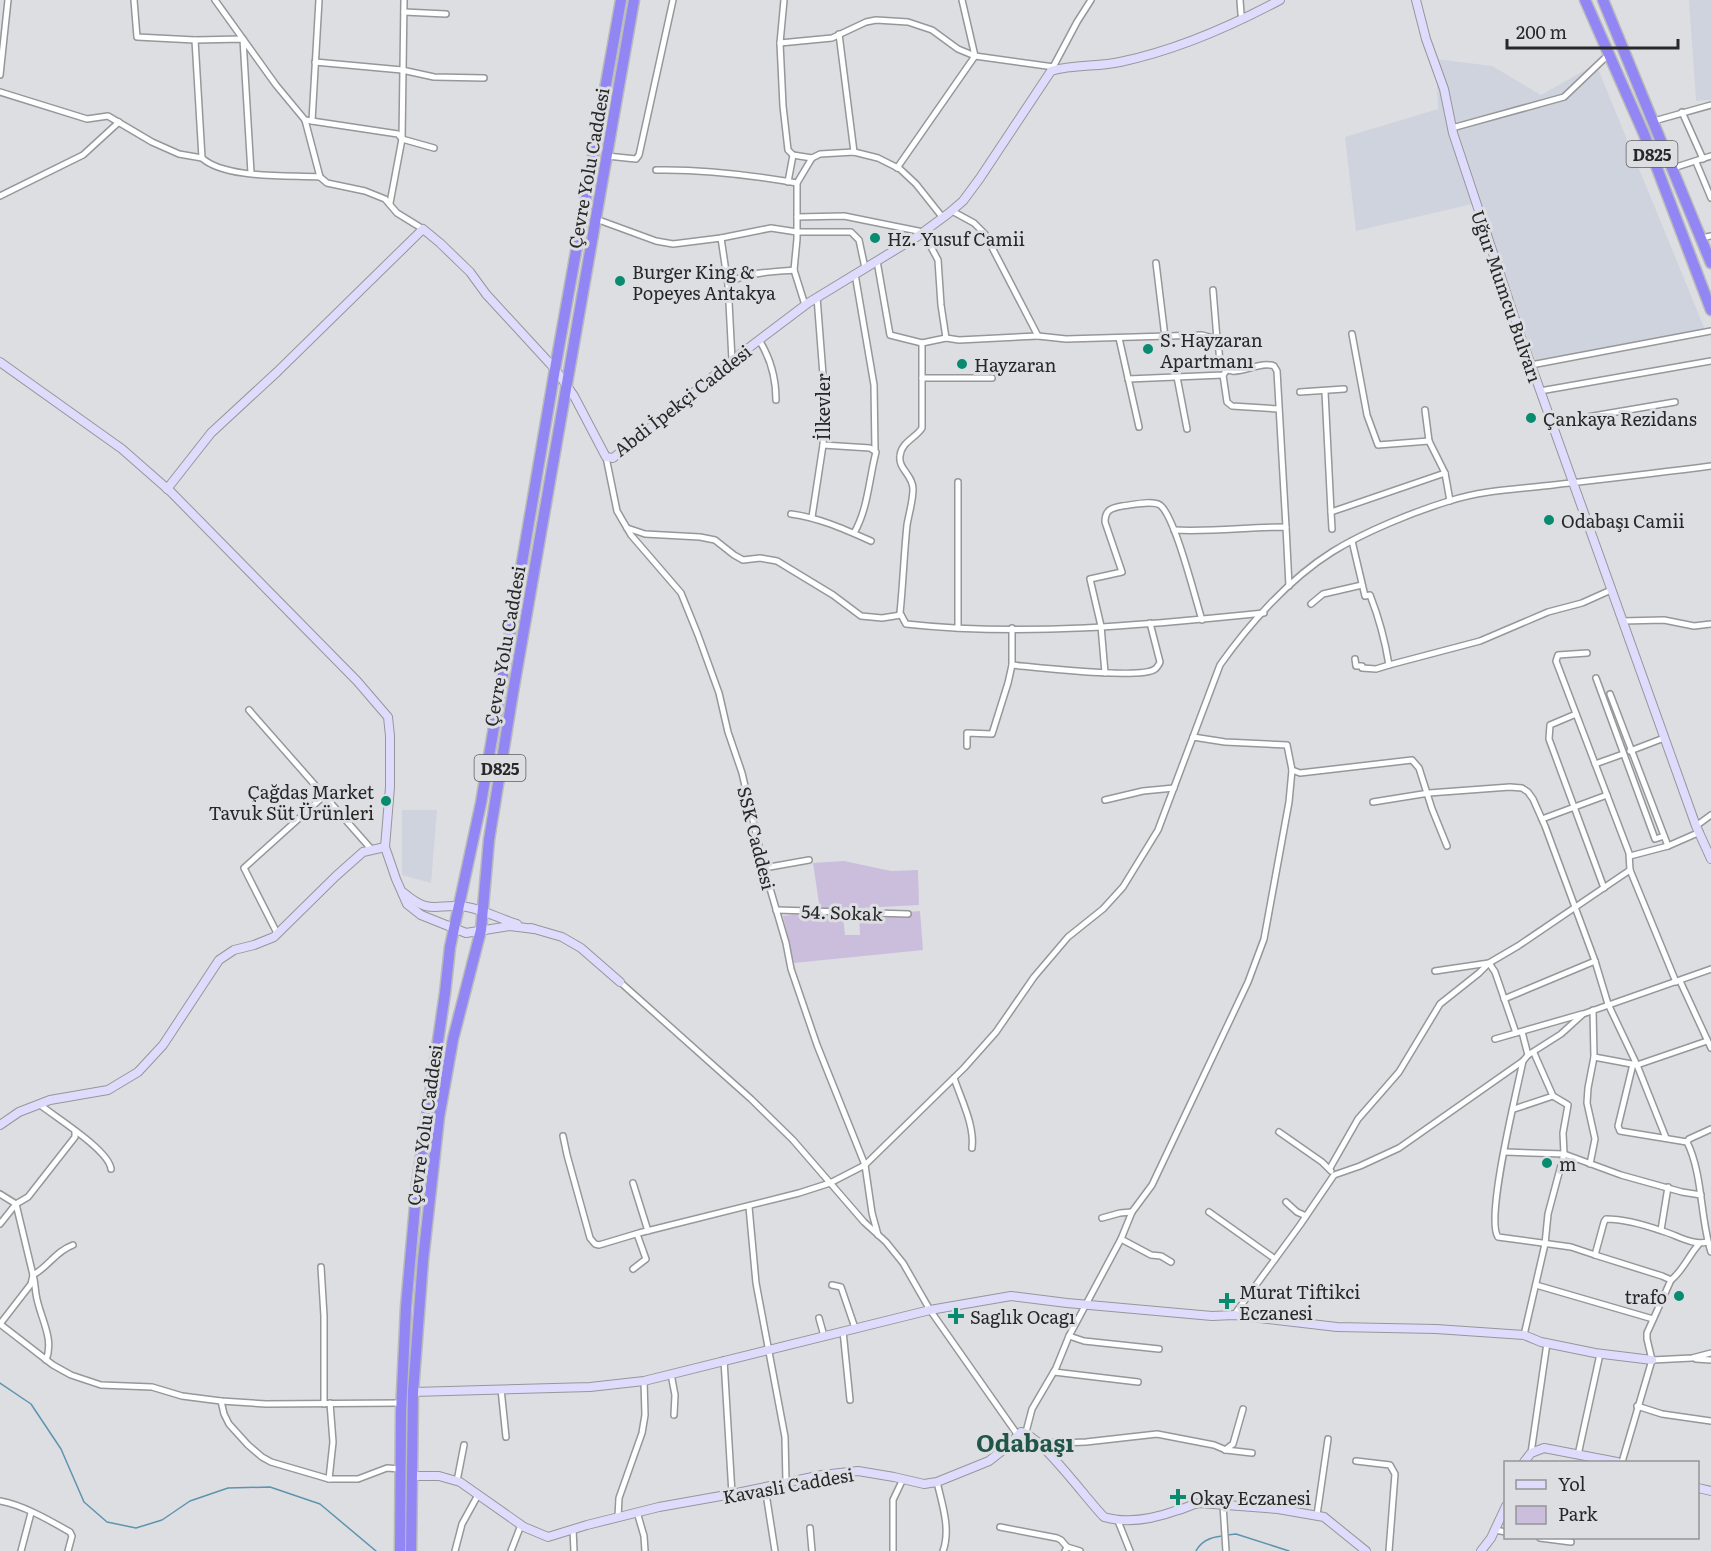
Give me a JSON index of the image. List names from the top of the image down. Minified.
{"streets":{"highway":["D825","Çevre Yolu Caddesi"],"street":["Uğur Mumcu Bulvarı","Abdi İpekçi Caddesi","İlkevler","SSK Caddesi","54. Sokak","Kavasli Caddesi"]},"crossings":[["Çevre Yolu Caddesi","Abdi İpekçi Caddesi"],["Çevre Yolu Caddesi","Kavasli Caddesi"],["Abdi İpekçi Caddesi","İlkevler"],["Abdi İpekçi Caddesi","SSK Caddesi"],["SSK Caddesi","54. Sokak"]],"districts":["Odabaşı"],"places":{"other":["Hz. Yusuf Camii","Burger King & Popeyes Antakya","S. Hayzaran Apartmanı","Hayzaran","Çankaya Rezidans","Odabaşı Camii","Çağdaş Market Tavuk Süt Ürünleri","m","trafo"],"health":["Murat Tiftikci Eczanesi","Saglık Ocagı","Okay Eczanesi"]},"legend":["Yol","Park"],"scale_bar":"200 m"}
